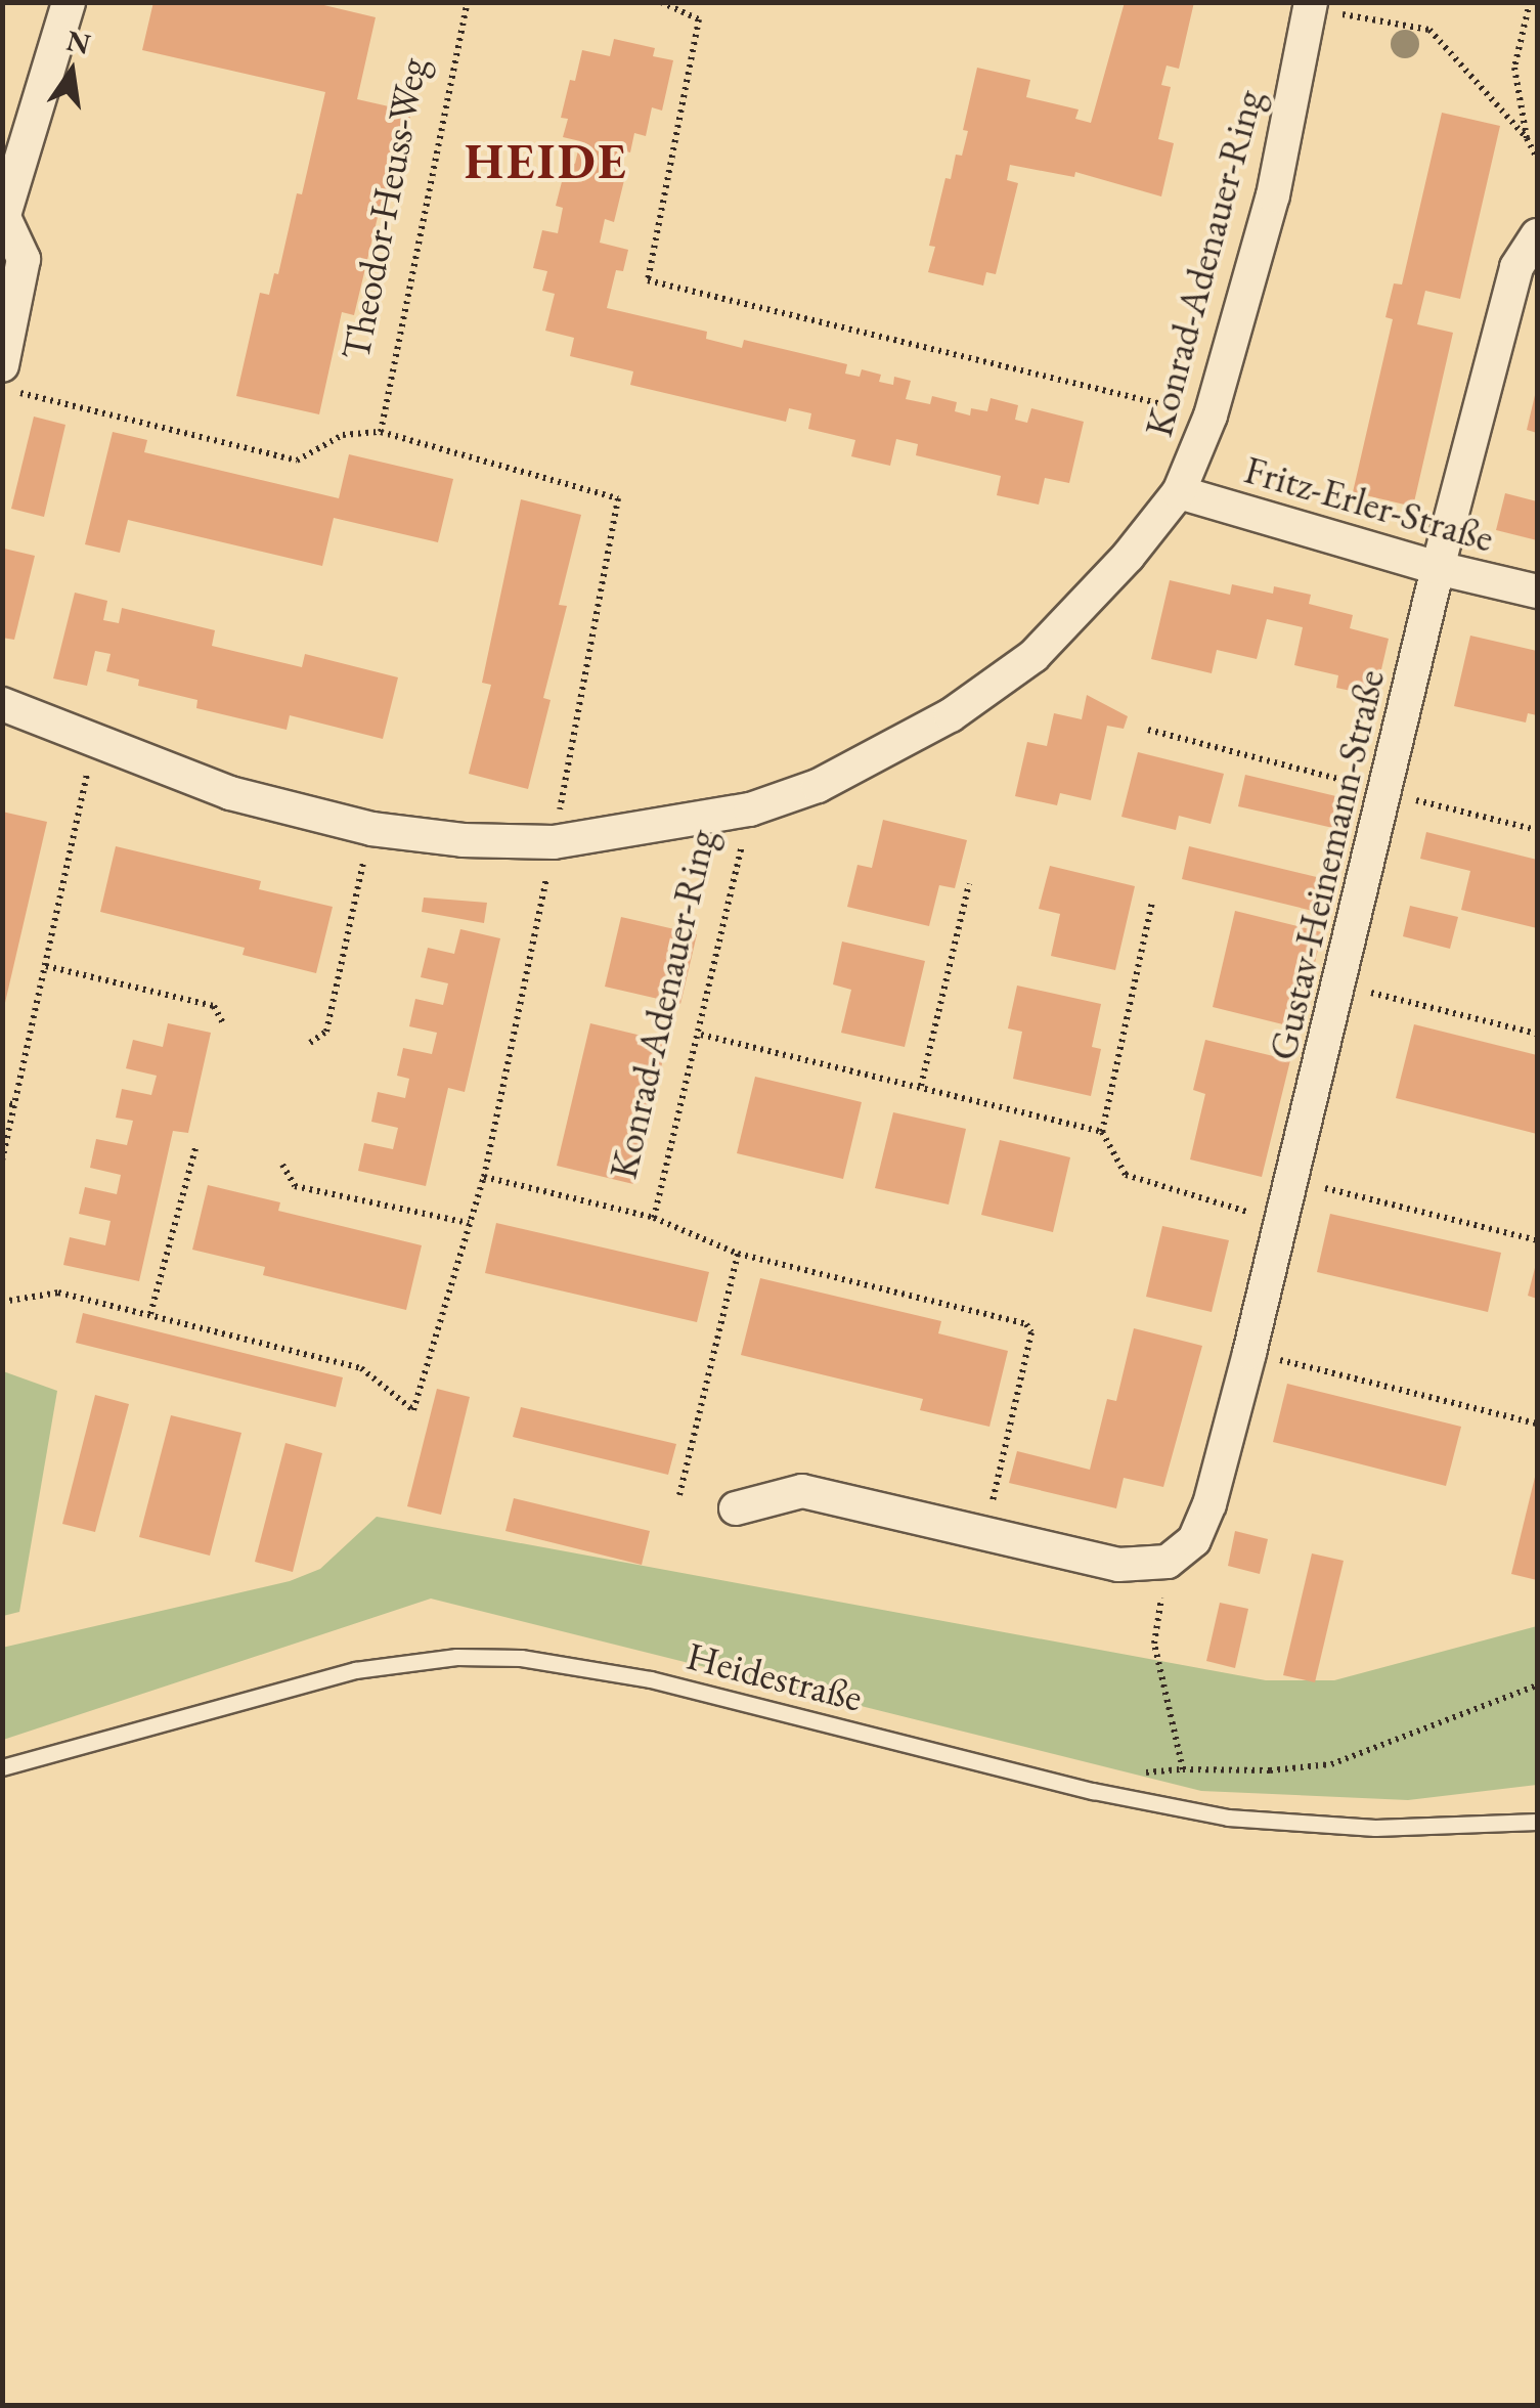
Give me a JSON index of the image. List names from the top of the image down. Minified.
{"streets":{"street":["Konrad-Adenauer-Ring","Fritz-Erler-Straße","Gustav-Heinemann-Straße"],"lane":["Heidestraße"],"path":["Theodor-Heuss-Weg"]},"crossings":[["Konrad-Adenauer-Ring","Fritz-Erler-Straße"],["Fritz-Erler-Straße","Gustav-Heinemann-Straße"]],"districts":["HEIDE"],"north":"top"}
